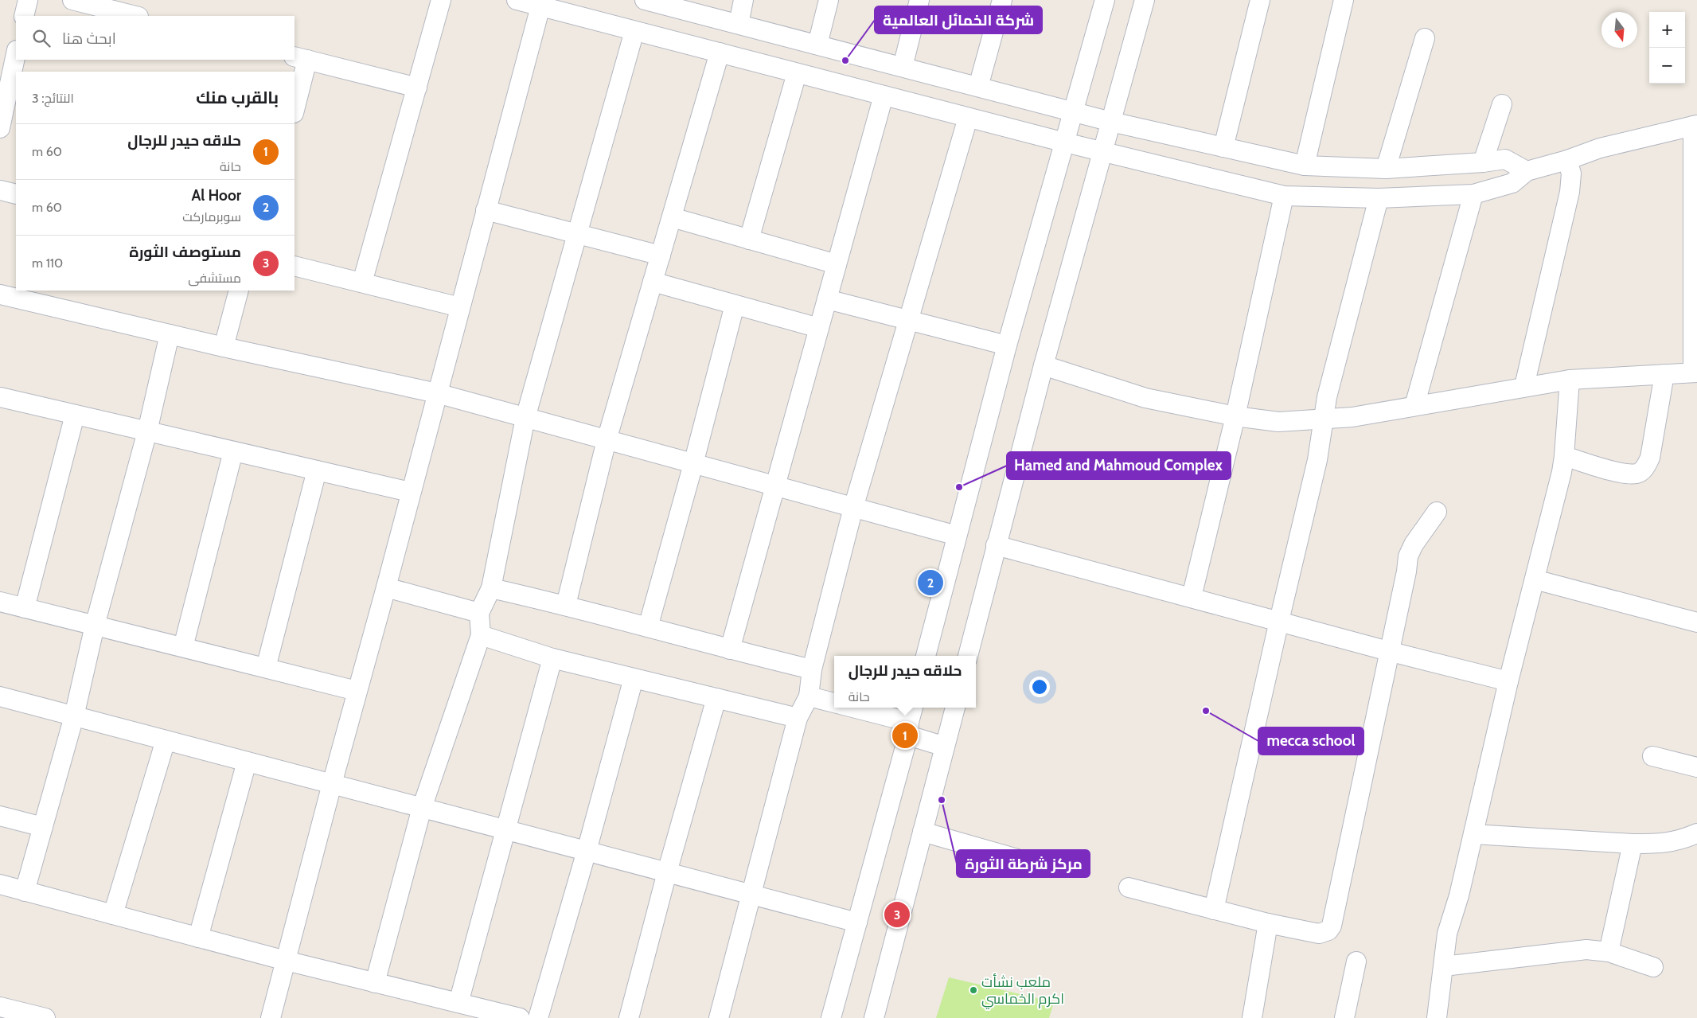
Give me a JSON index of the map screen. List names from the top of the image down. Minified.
{"places":["شركة الخمائل العالمية","Hamed and Mahmoud Complex","mecca school","مركز شرطة الثورة","ملعب نشأت اكرم الخماسي"],"north":"bottom","page":{"map_buttons":["+","−"],"search":"ابحث هنا","heading":["بالقرب منك","النتائج: 3"],"list":[{"mark":"1","name":"حلاقه حيدر للرجال","note":"حانة","value":"60 m"},{"mark":"2","name":"Al Hoor","note":"سوبرماركت","value":"60 m"},{"mark":"3","name":"مستوصف الثورة","note":"مستشفى","value":"110 m"}],"pins":["2","1","3"],"popup":["حلاقه حيدر للرجال","حانة"]}}
